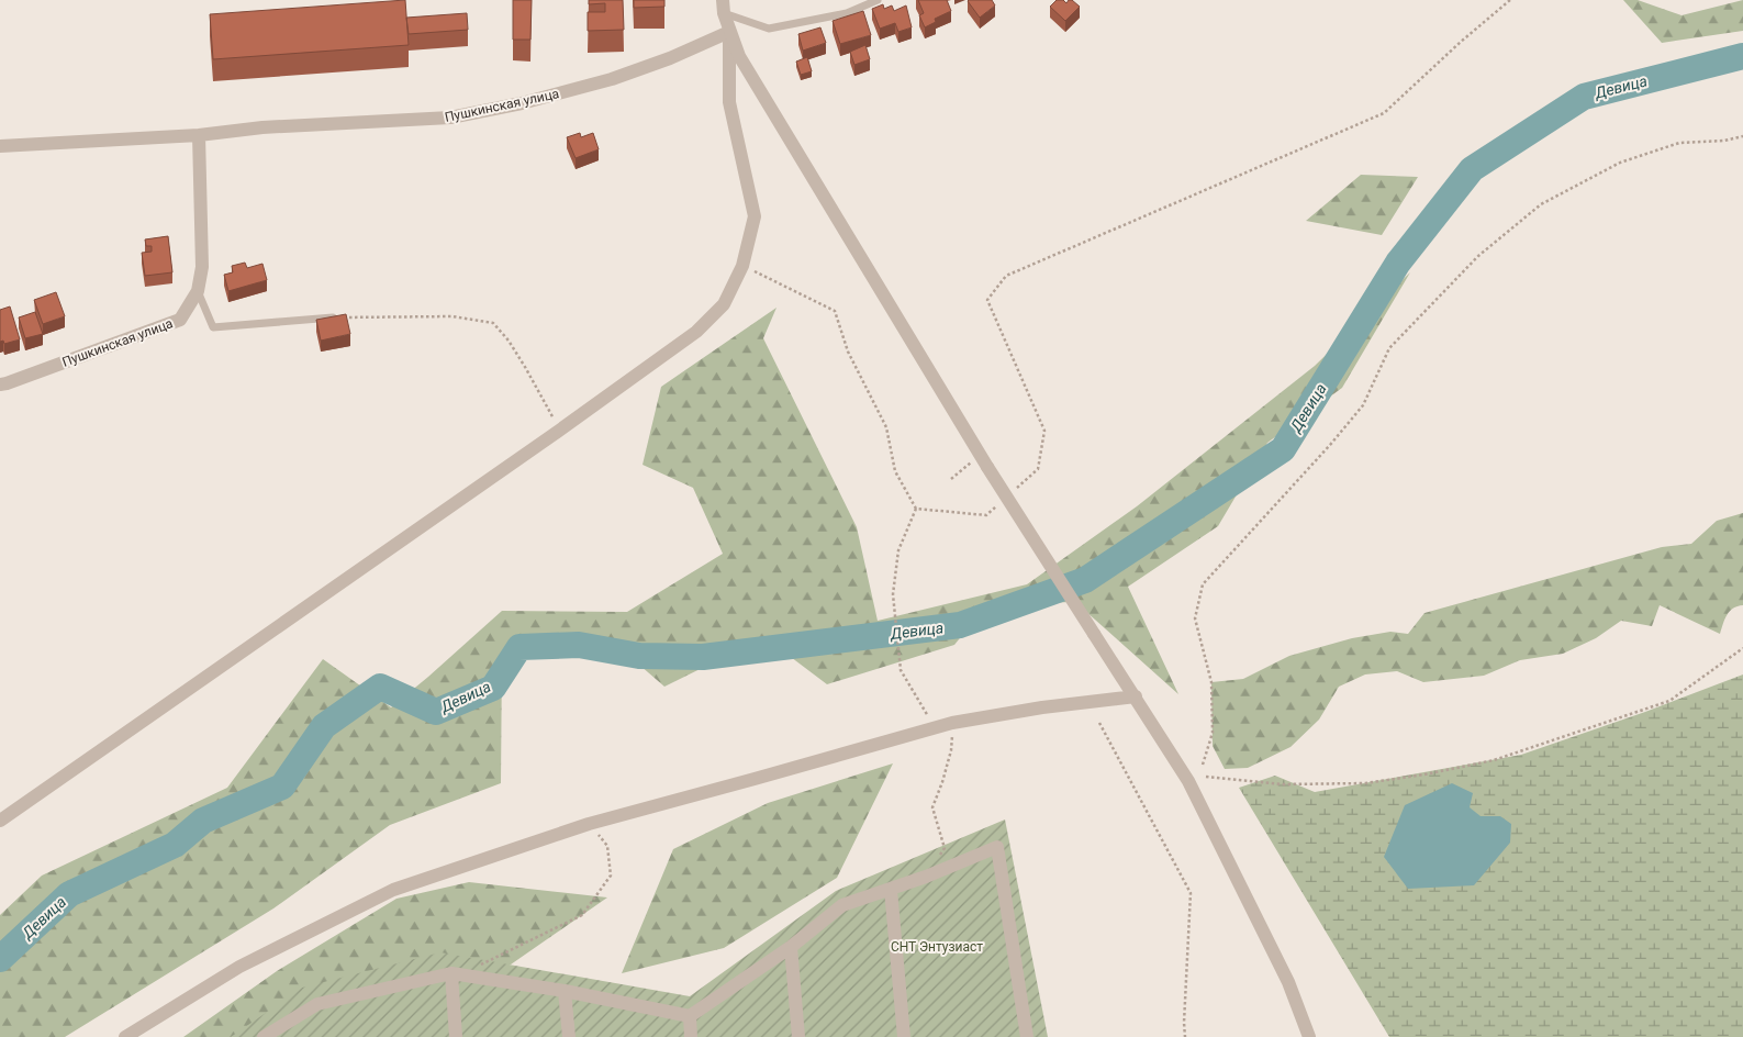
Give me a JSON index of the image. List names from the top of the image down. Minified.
{"streets":{"street":["Пушкинская улица"]},"water":["Девица"],"parks":["СНТ Энтузиаст"]}
